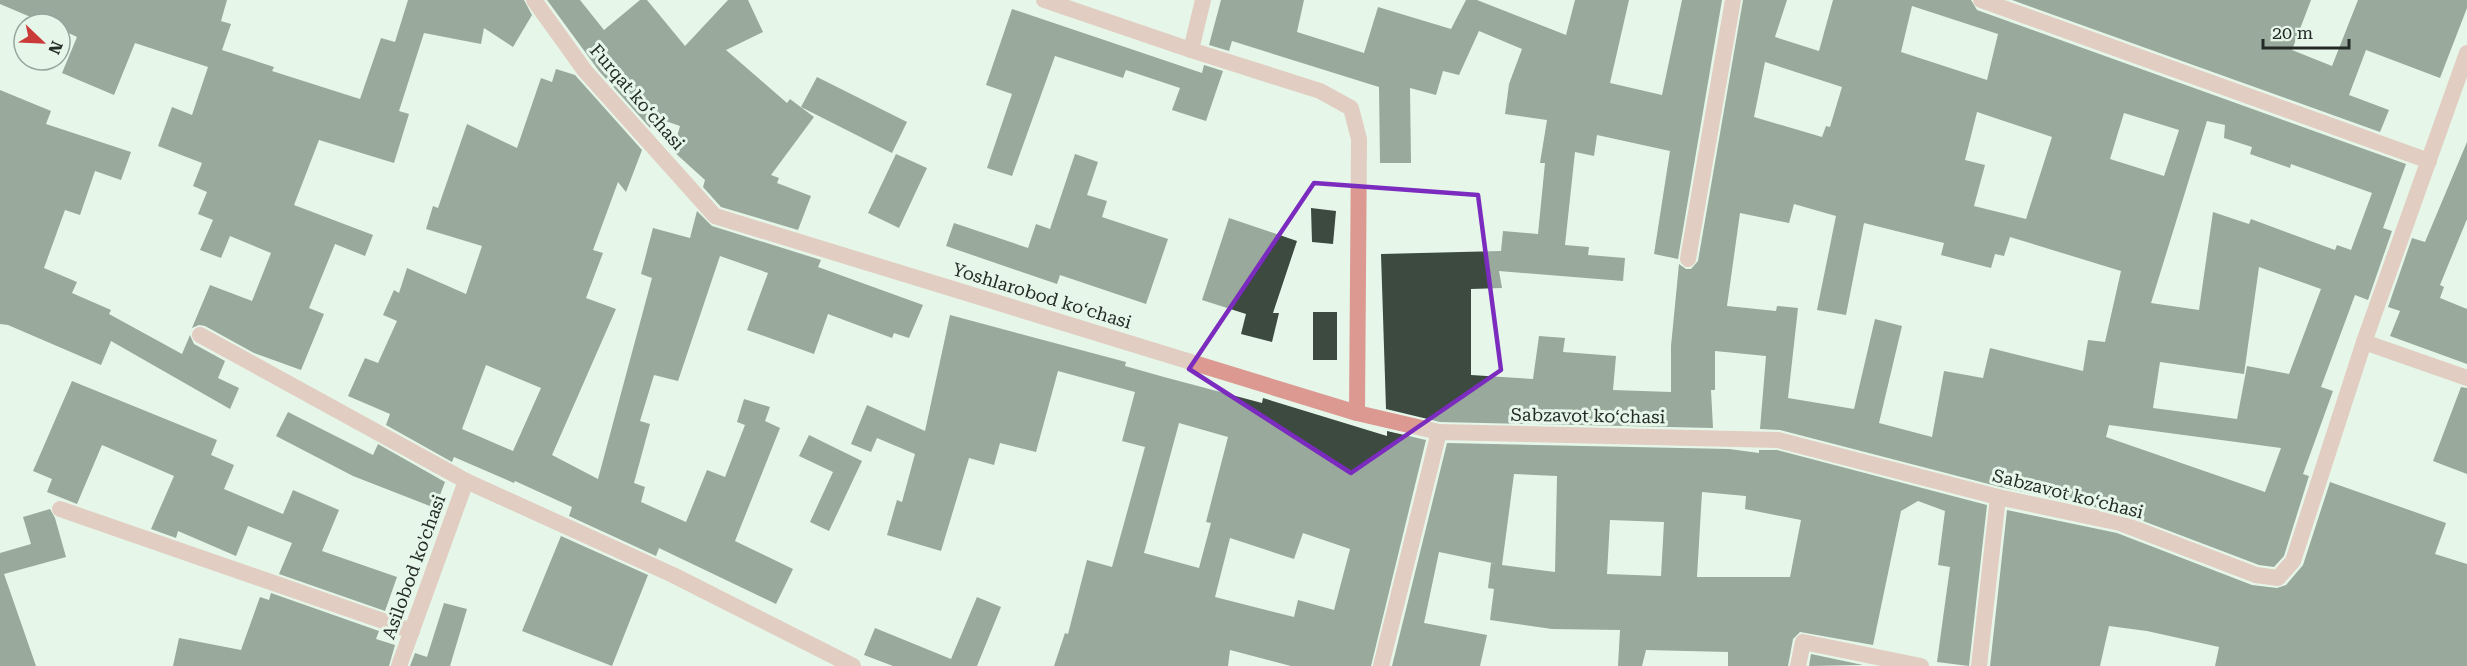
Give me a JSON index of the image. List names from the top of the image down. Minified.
{"streets":{"street":["Furqat koʻchasi","Yoshlarobod koʻchasi","Sabzavot koʻchasi","Asilobod ko'chasi"]},"crossings":[["Furqat koʻchasi","Yoshlarobod koʻchasi"],["Yoshlarobod koʻchasi","Sabzavot koʻchasi"]],"scale_bar":"20 m","north":"bottom right"}
